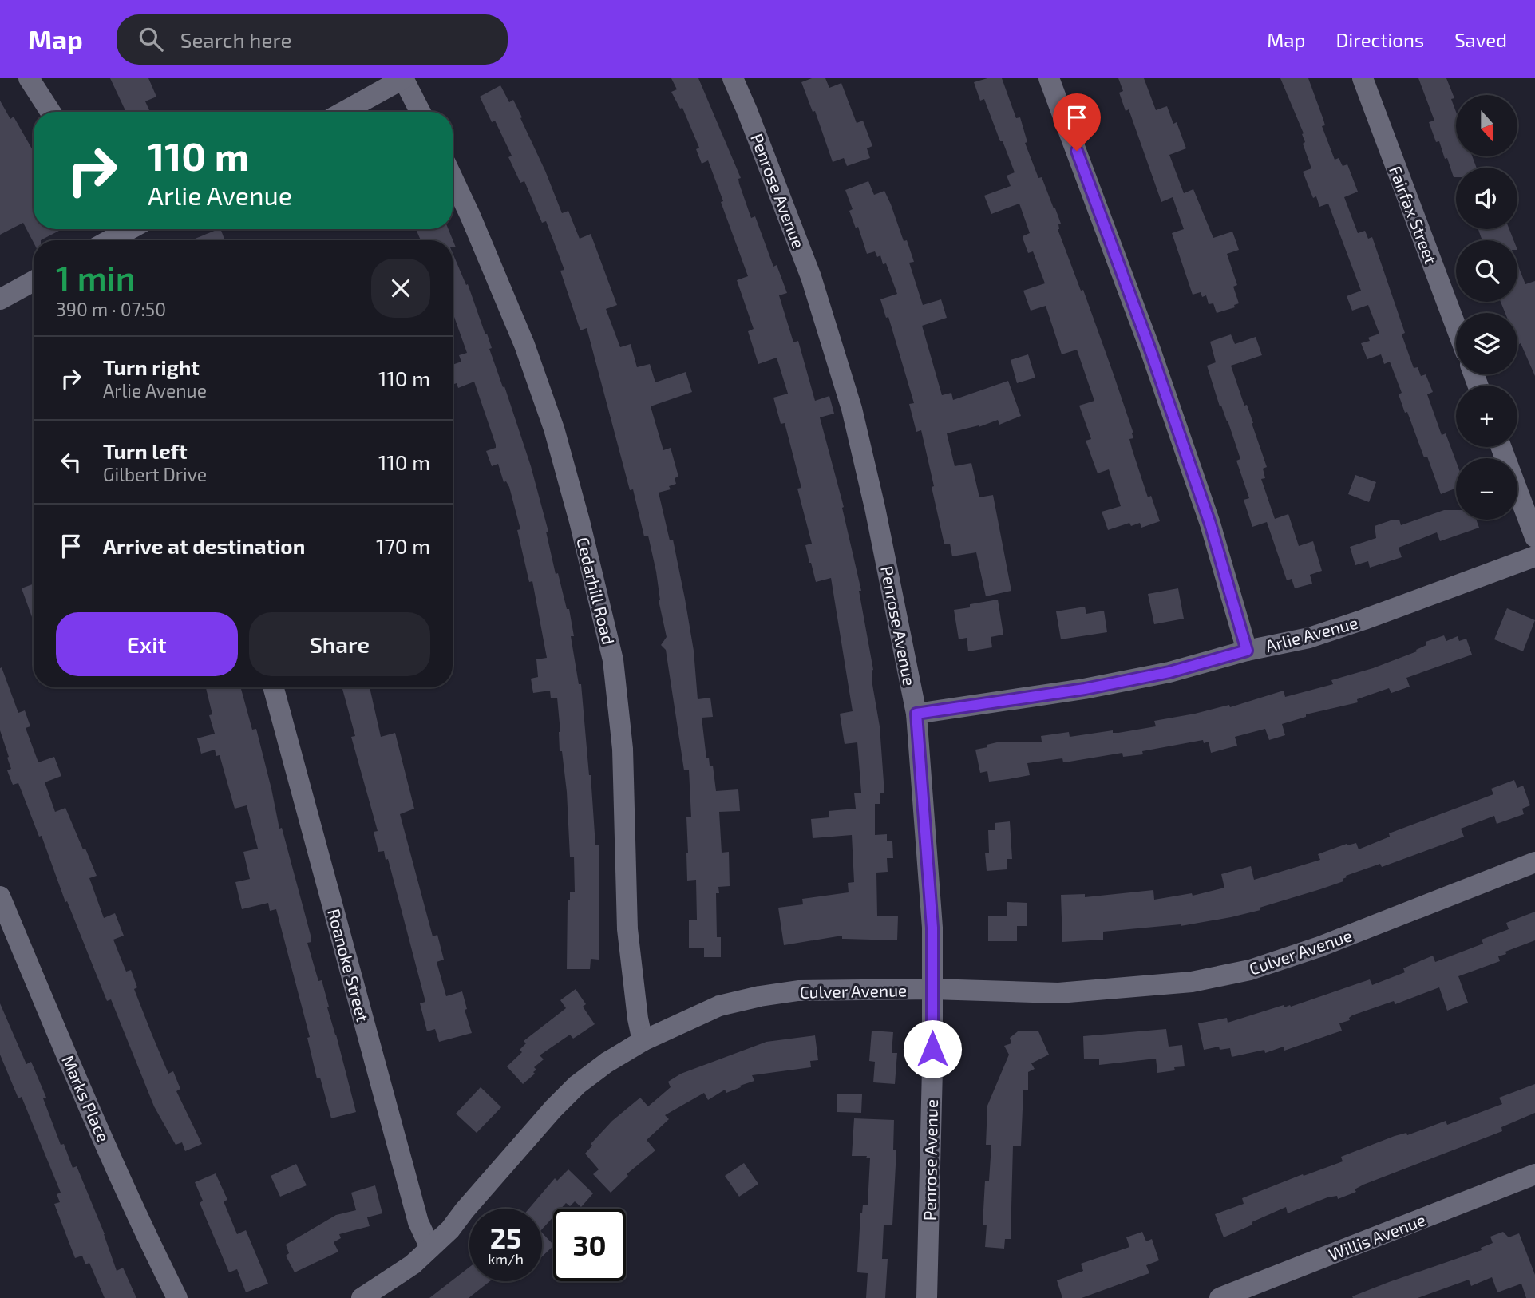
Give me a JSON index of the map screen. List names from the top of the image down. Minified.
{"streets":{"street":["Penrose Avenue","Fairfax Street","Cedarhill Road","Arlie Avenue","Culver Avenue","Roanoke Street","Marks Place","Willis Avenue"]},"crossings":[["Penrose Avenue","Arlie Avenue"],["Penrose Avenue","Culver Avenue"],["Cedarhill Road","Culver Avenue"],["Culver Avenue","Roanoke Street"]],"north":"bottom","page":{"header":"Map","search":"Search here","nav":["Map","Directions","Saved"],"map_buttons":["+","−"],"turn":["110 m","Arlie Avenue"],"heading":["1 min","390 m · 07:50"],"list":[{"name":"Turn right","note":"Arlie Avenue","value":"110 m"},{"name":"Turn left","note":"Gilbert Drive","value":"110 m"},{"name":"Arrive at destination","value":"170 m"}],"buttons":["Exit","Share"],"speed":"25 km/h","limit":"30"}}
